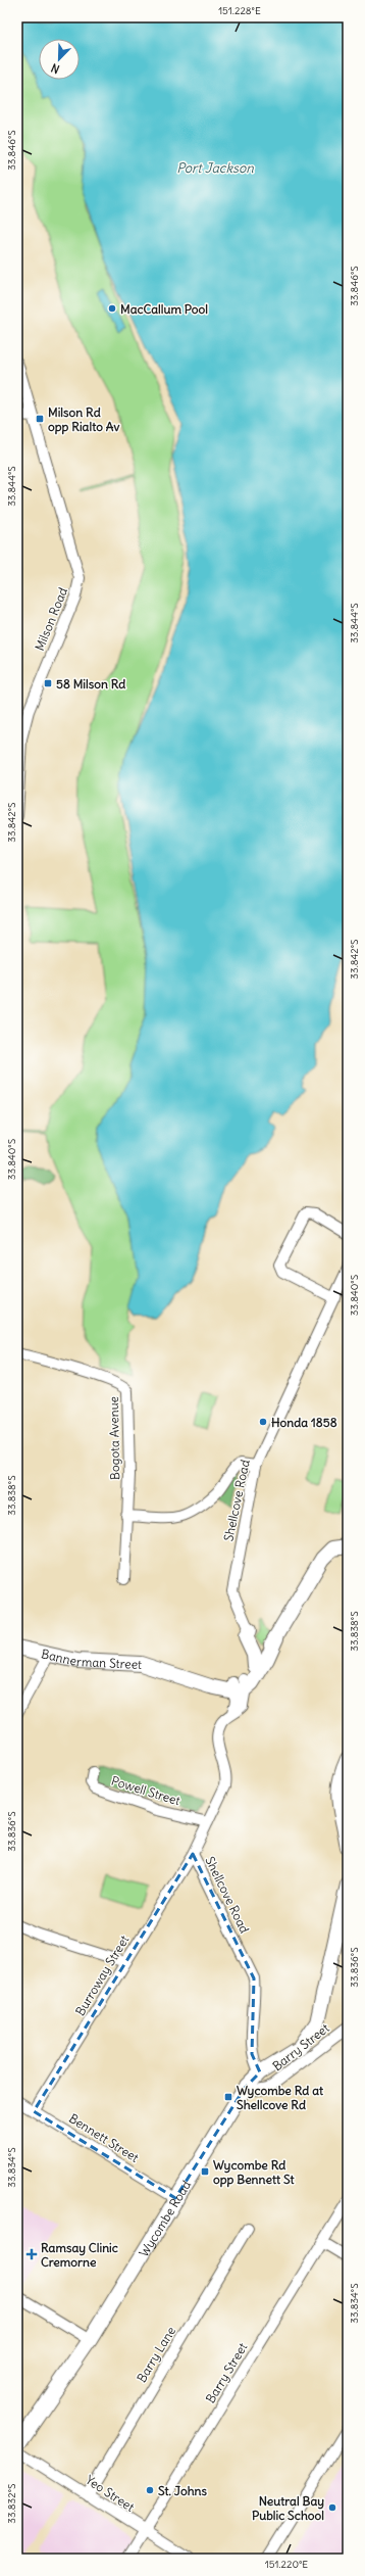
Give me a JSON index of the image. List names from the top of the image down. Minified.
{"streets":{"street":["Milson Road","Bogota Avenue","Shellcove Road","Bannerman Street","Powell Street","Burroway Street","Barry Street","Bennett Street","Wycombe Road","Barry Lane","Yeo Street"]},"crossings":[["Shellcove Road","Bannerman Street"],["Shellcove Road","Powell Street"],["Shellcove Road","Burroway Street"],["Shellcove Road","Wycombe Road"],["Burroway Street","Bennett Street"],["Barry Street","Wycombe Road"],["Barry Street","Yeo Street"],["Bennett Street","Wycombe Road"],["Barry Lane","Yeo Street"]],"water":["Port Jackson"],"places":{"other":["MacCallum Pool","Honda 1858","St. Johns","Neutral Bay Public School"],"transit":["Milson Rd opp Rialto Av","58 Milson Rd","Wycombe Rd at Shellcove Rd","Wycombe Rd opp Bennett St"],"health":["Ramsay Clinic Cremorne"]},"north":"bottom left","coordinates":["151.228°E","33.846°S","33.844°S","33.842°S","33.840°S","33.838°S","33.836°S","33.834°S","33.832°S","151.220°E"]}
